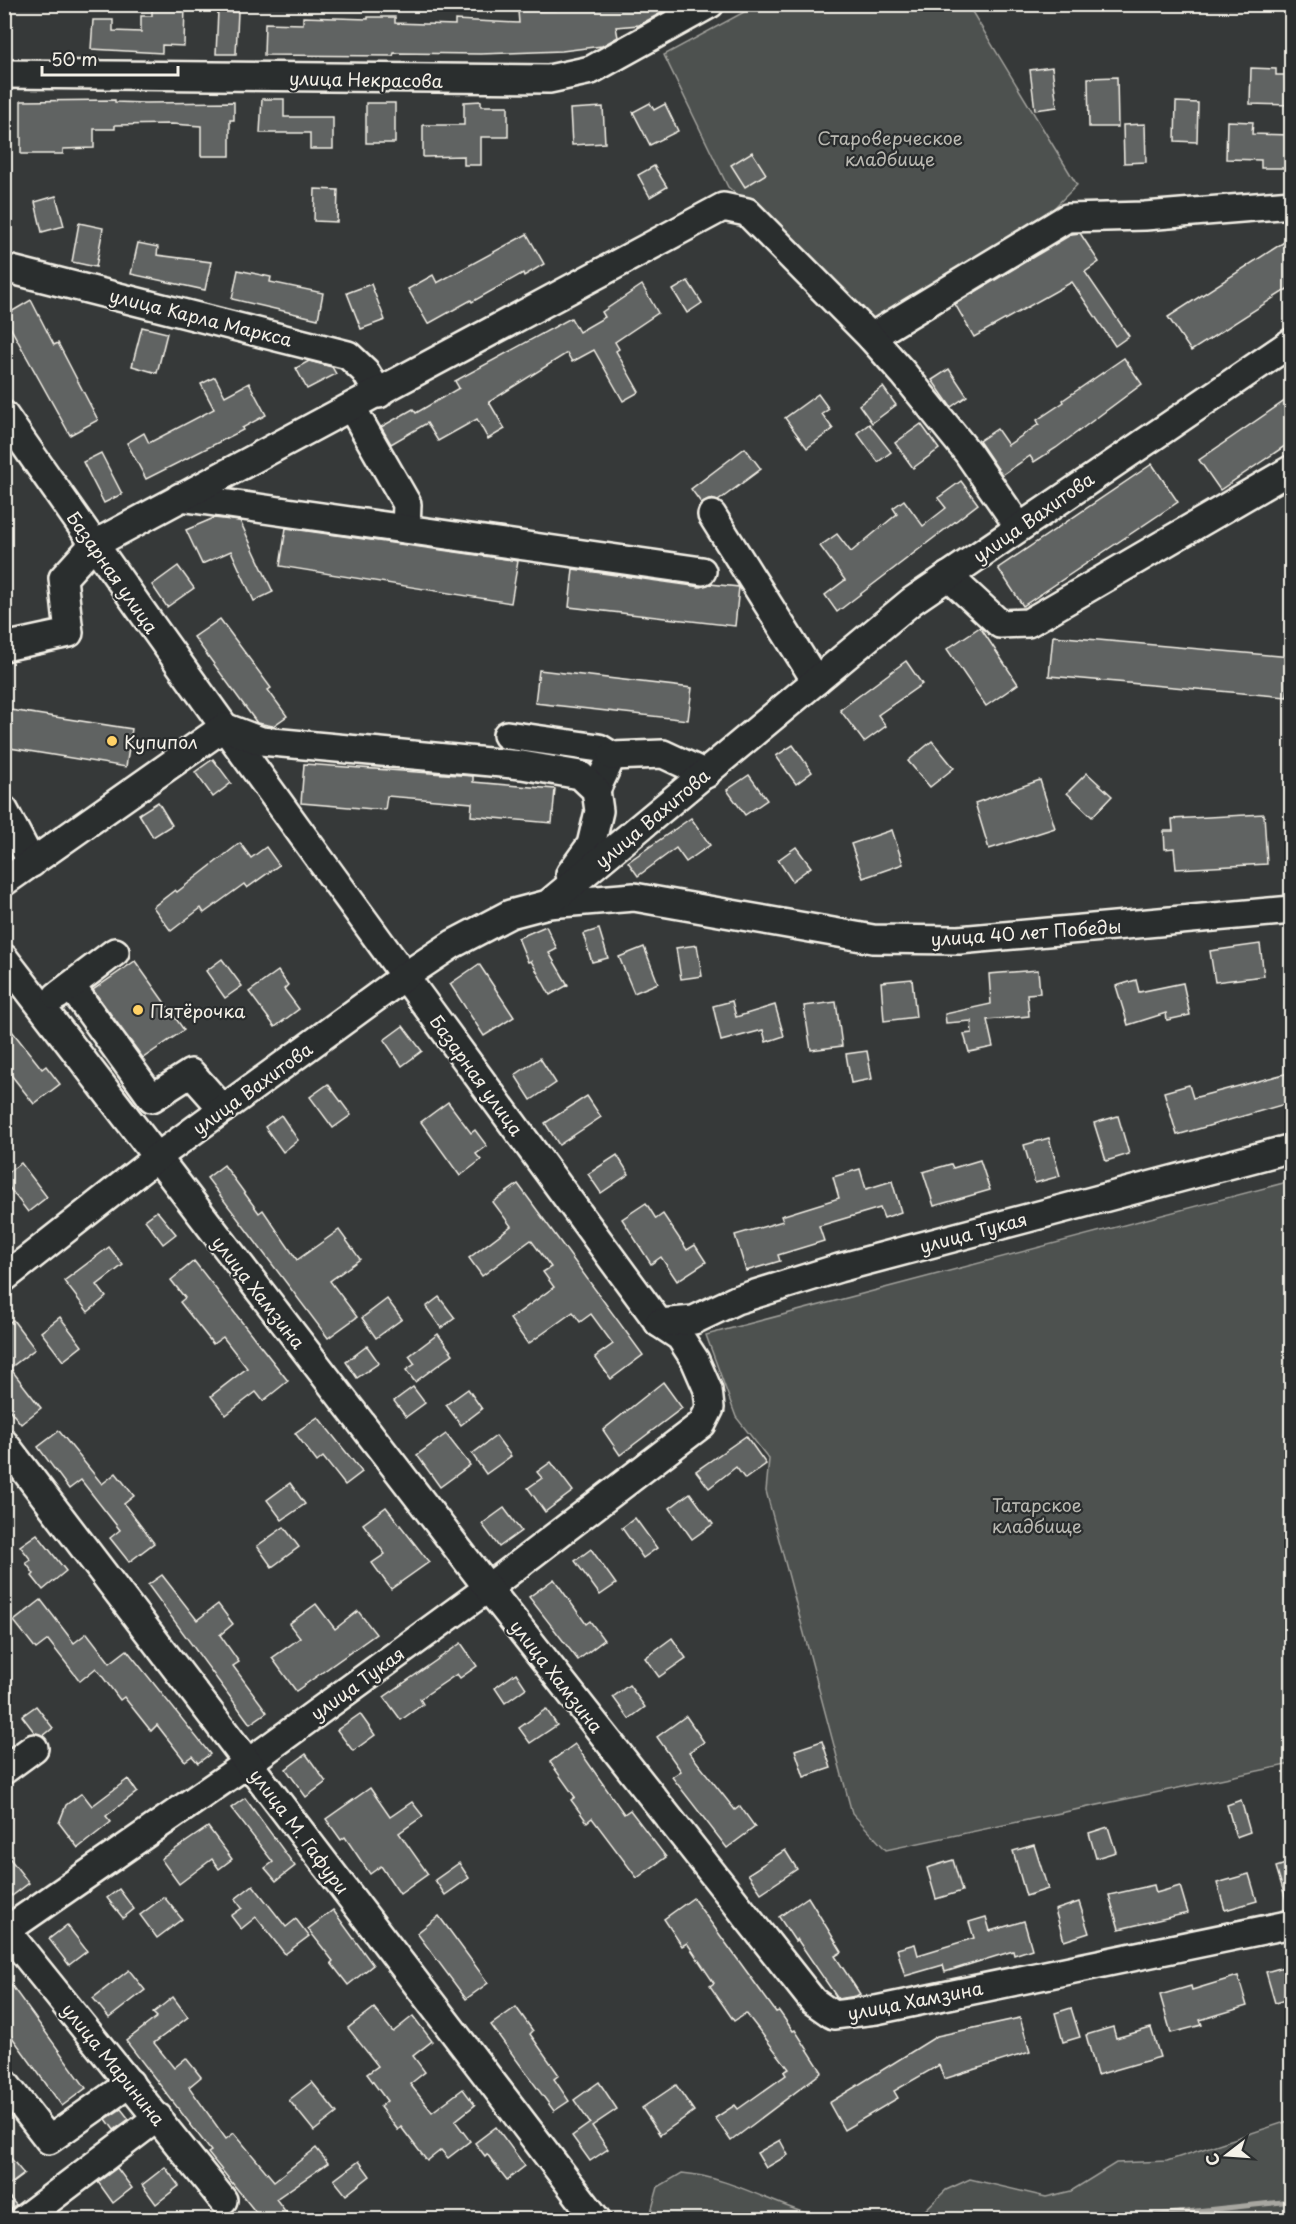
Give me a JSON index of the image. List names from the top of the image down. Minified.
{"streets":{"street":["улица Некрасова","улица Карла Маркса","улица Вахитова","Базарная улица","улица 40 лет Победы","улица Тукая","улица Хамзина","улица М. Гафури","улица Маринина"]},"crossings":[["улица Вахитова","Базарная улица"],["улица Вахитова","улица 40 лет Победы"],["улица Вахитова","улица Хамзина"],["Базарная улица","улица Тукая"],["улица Тукая","улица Хамзина"],["улица Тукая","улица М. Гафури"],["улица Тукая","улица Маринина"]],"parks":["Староверческое кладбище","Татарское кладбище"],"places":["Купипол","Пятёрочка"],"scale_bar":"50 m","north":"left"}
